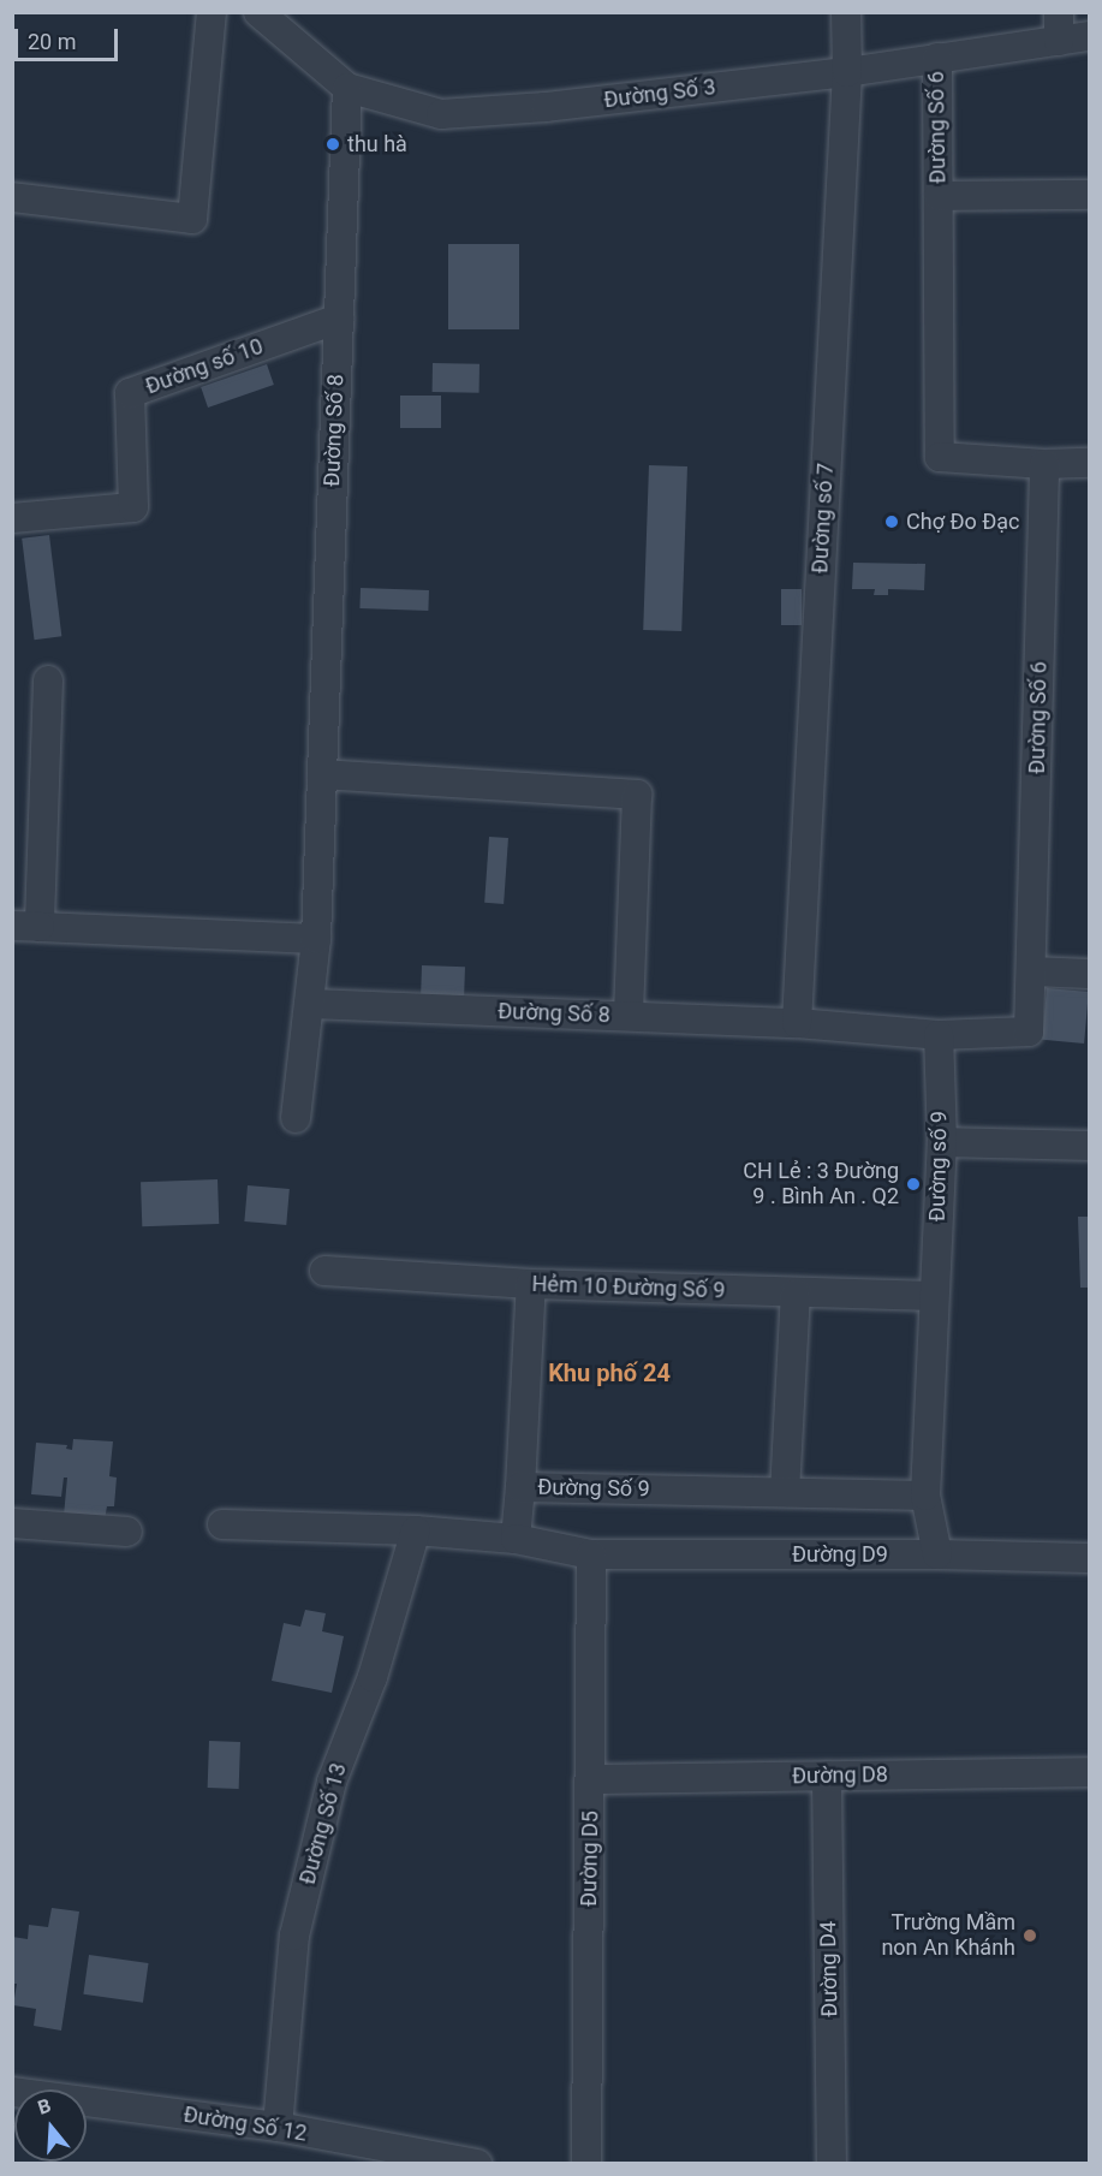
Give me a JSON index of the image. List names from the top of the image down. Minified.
{"streets":{"street":["Đường Số 3","Đường Số 6","Đường số 10","Đường Số 8","Đường số 7","Đường số 9","Hẻm 10 Đường Số 9","Đường Số 9","Đường D9","Đường D8","Đường Số 13","Đường D5","Đường D4","Đường Số 12"]},"crossings":[["Đường Số 3","Đường Số 6"],["Đường Số 3","Đường Số 8"],["Đường Số 3","Đường số 7"],["Đường Số 6","Đường Số 8"],["Đường Số 6","Đường số 9"],["Đường số 10","Đường Số 8"],["Đường Số 8","Đường số 7"],["Đường Số 8","Đường số 9"],["Đường số 9","Hẻm 10 Đường Số 9"],["Đường số 9","Đường Số 9"],["Đường số 9","Đường D9"],["Đường Số 9","Đường D9"],["Đường D9","Đường D5"],["Đường D8","Đường D5"],["Đường D8","Đường D4"],["Đường Số 13","Đường Số 12"]],"districts":["Khu phố 24"],"places":["thu hà","Chợ Đo Đạc","CH Lẻ : 3 Đường 9 . Bình An . Q2","Trường Mầm non An Khánh"],"scale_bar":"20 m","north":"top"}
